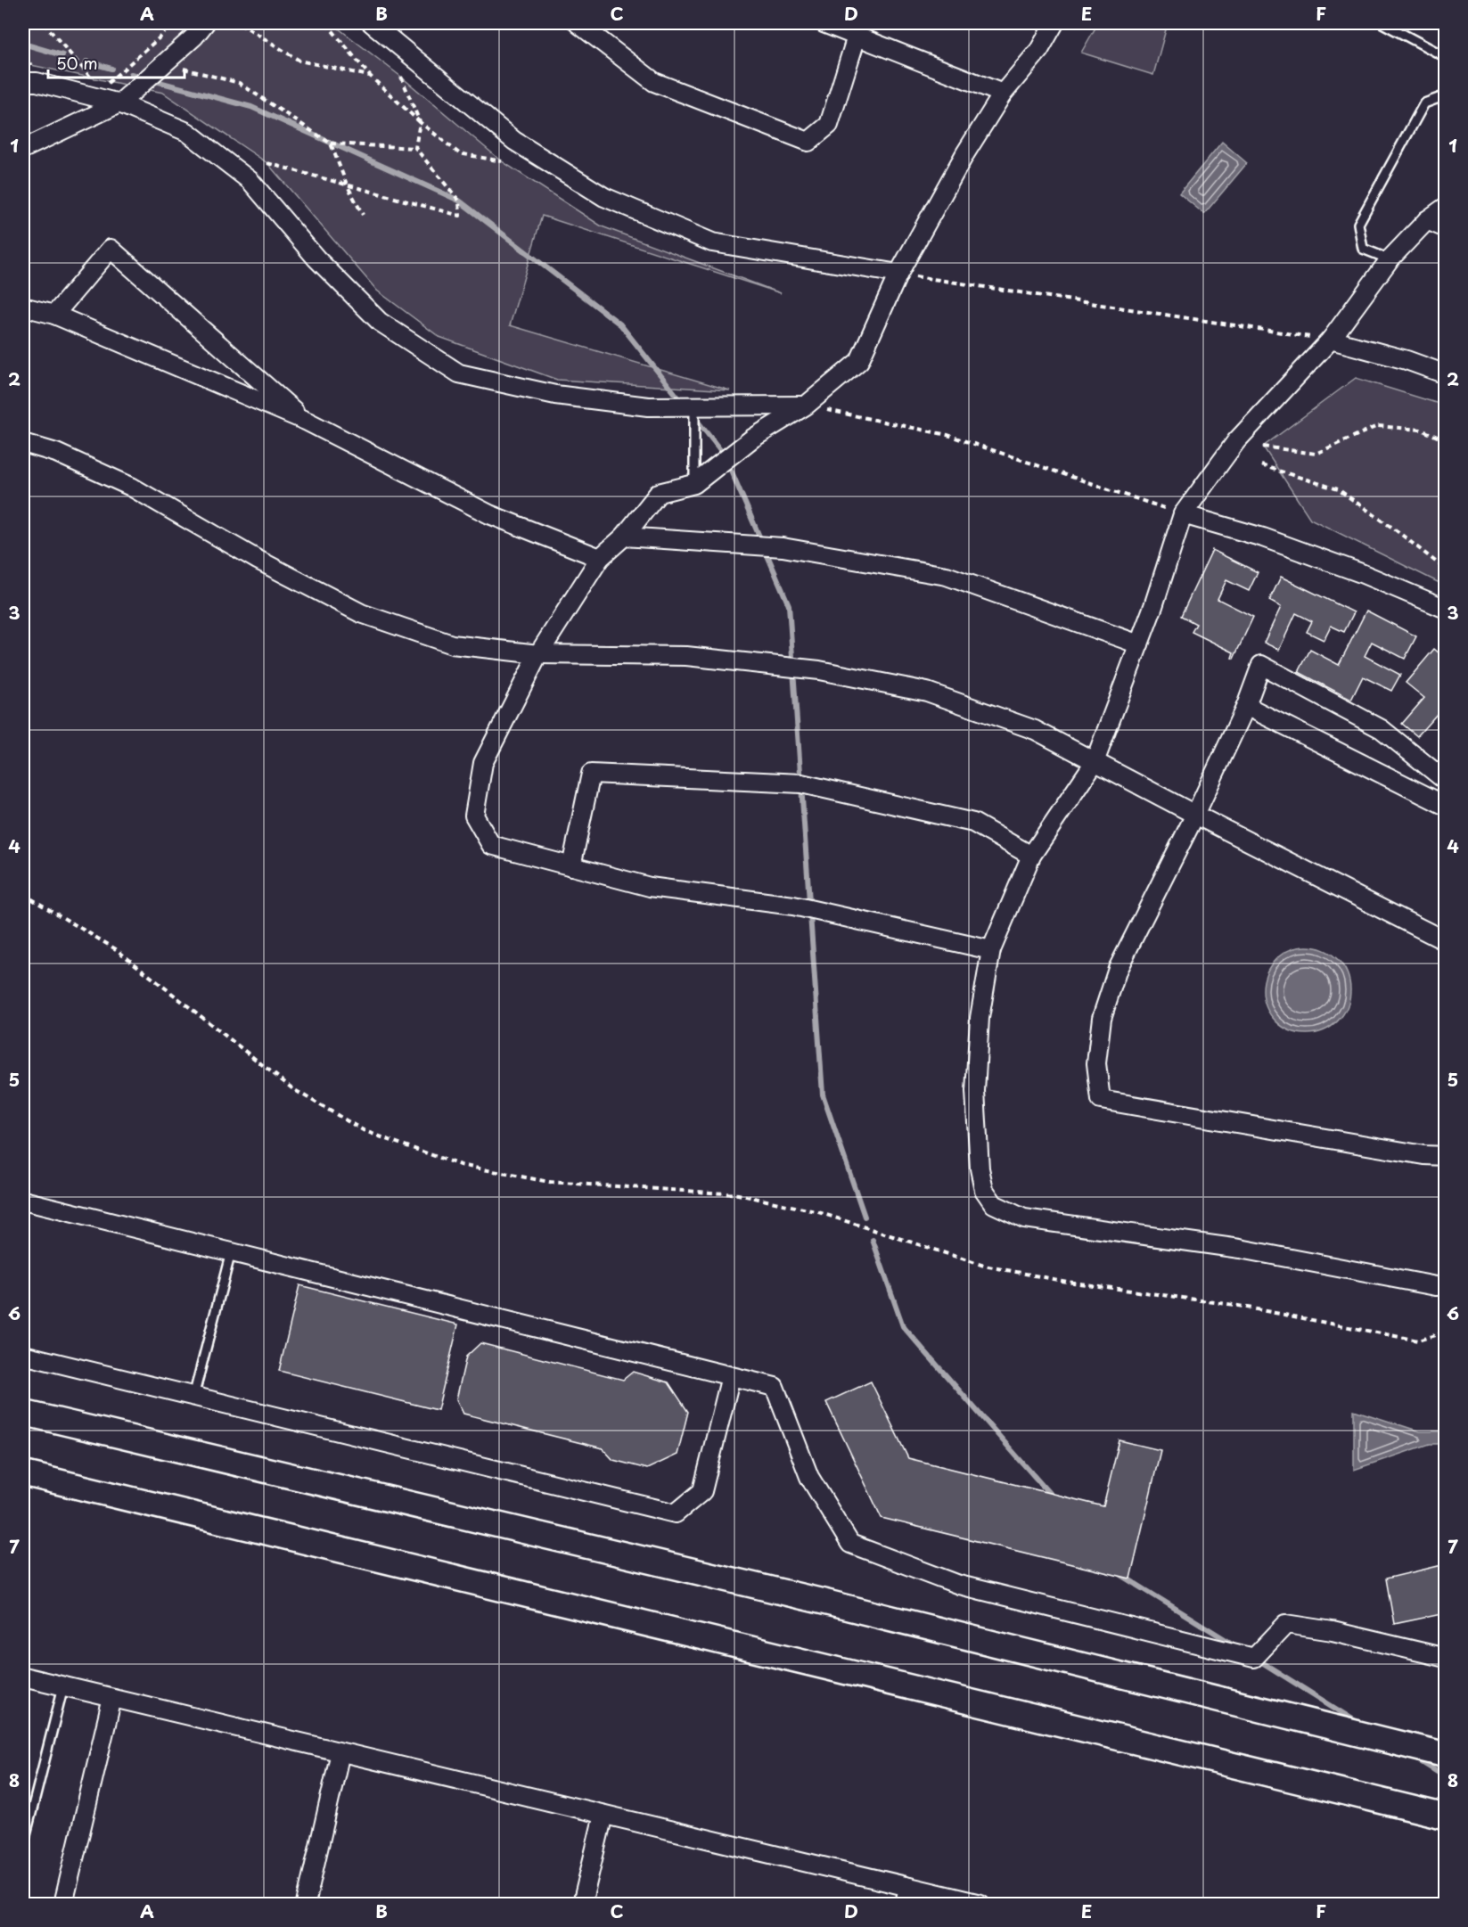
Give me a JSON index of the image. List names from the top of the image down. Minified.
{"scale_bar":"50 m","grid":{"columns":["A","B","C","D","E","F"],"rows":["1","2","3","4","5","6","7","8"]}}
